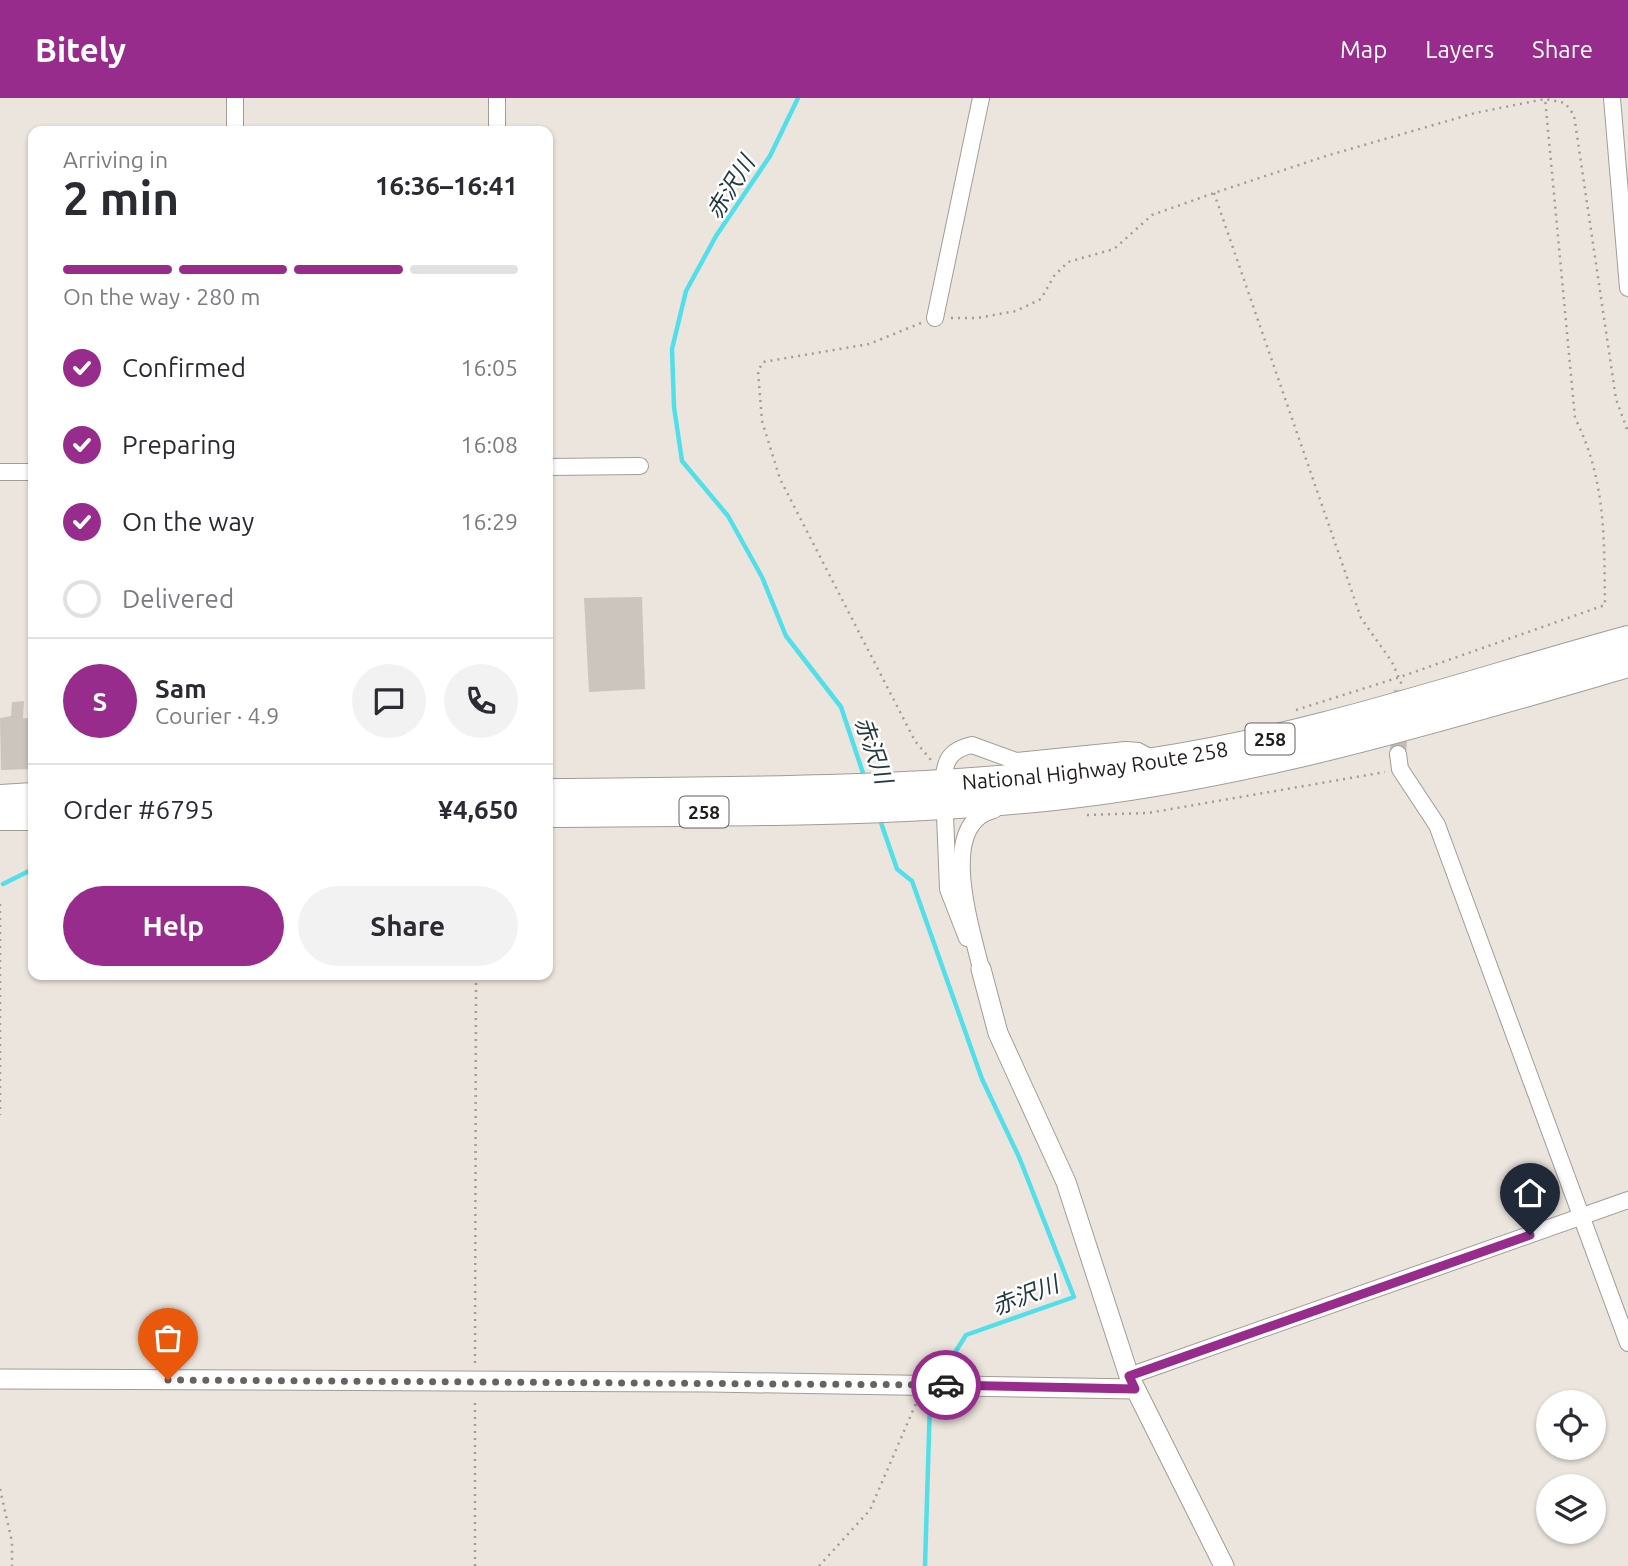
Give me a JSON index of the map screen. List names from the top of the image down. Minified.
{"streets":{"highway":["258","National Highway Route 258"]},"water":["赤沢川"],"page":{"header":"Bitely","nav":["Map","Layers","Share"],"heading":["2 min","Arriving in","16:36–16:41"],"panel":["Sam","Courier · 4.9","Order #6795","¥4,650"],"bar":"On the way · 280 m","list":[["Confirmed","16:05"],["Preparing","16:08"],["On the way","16:29"],"Delivered"],"round":"S","buttons":["Help","Share"]}}
